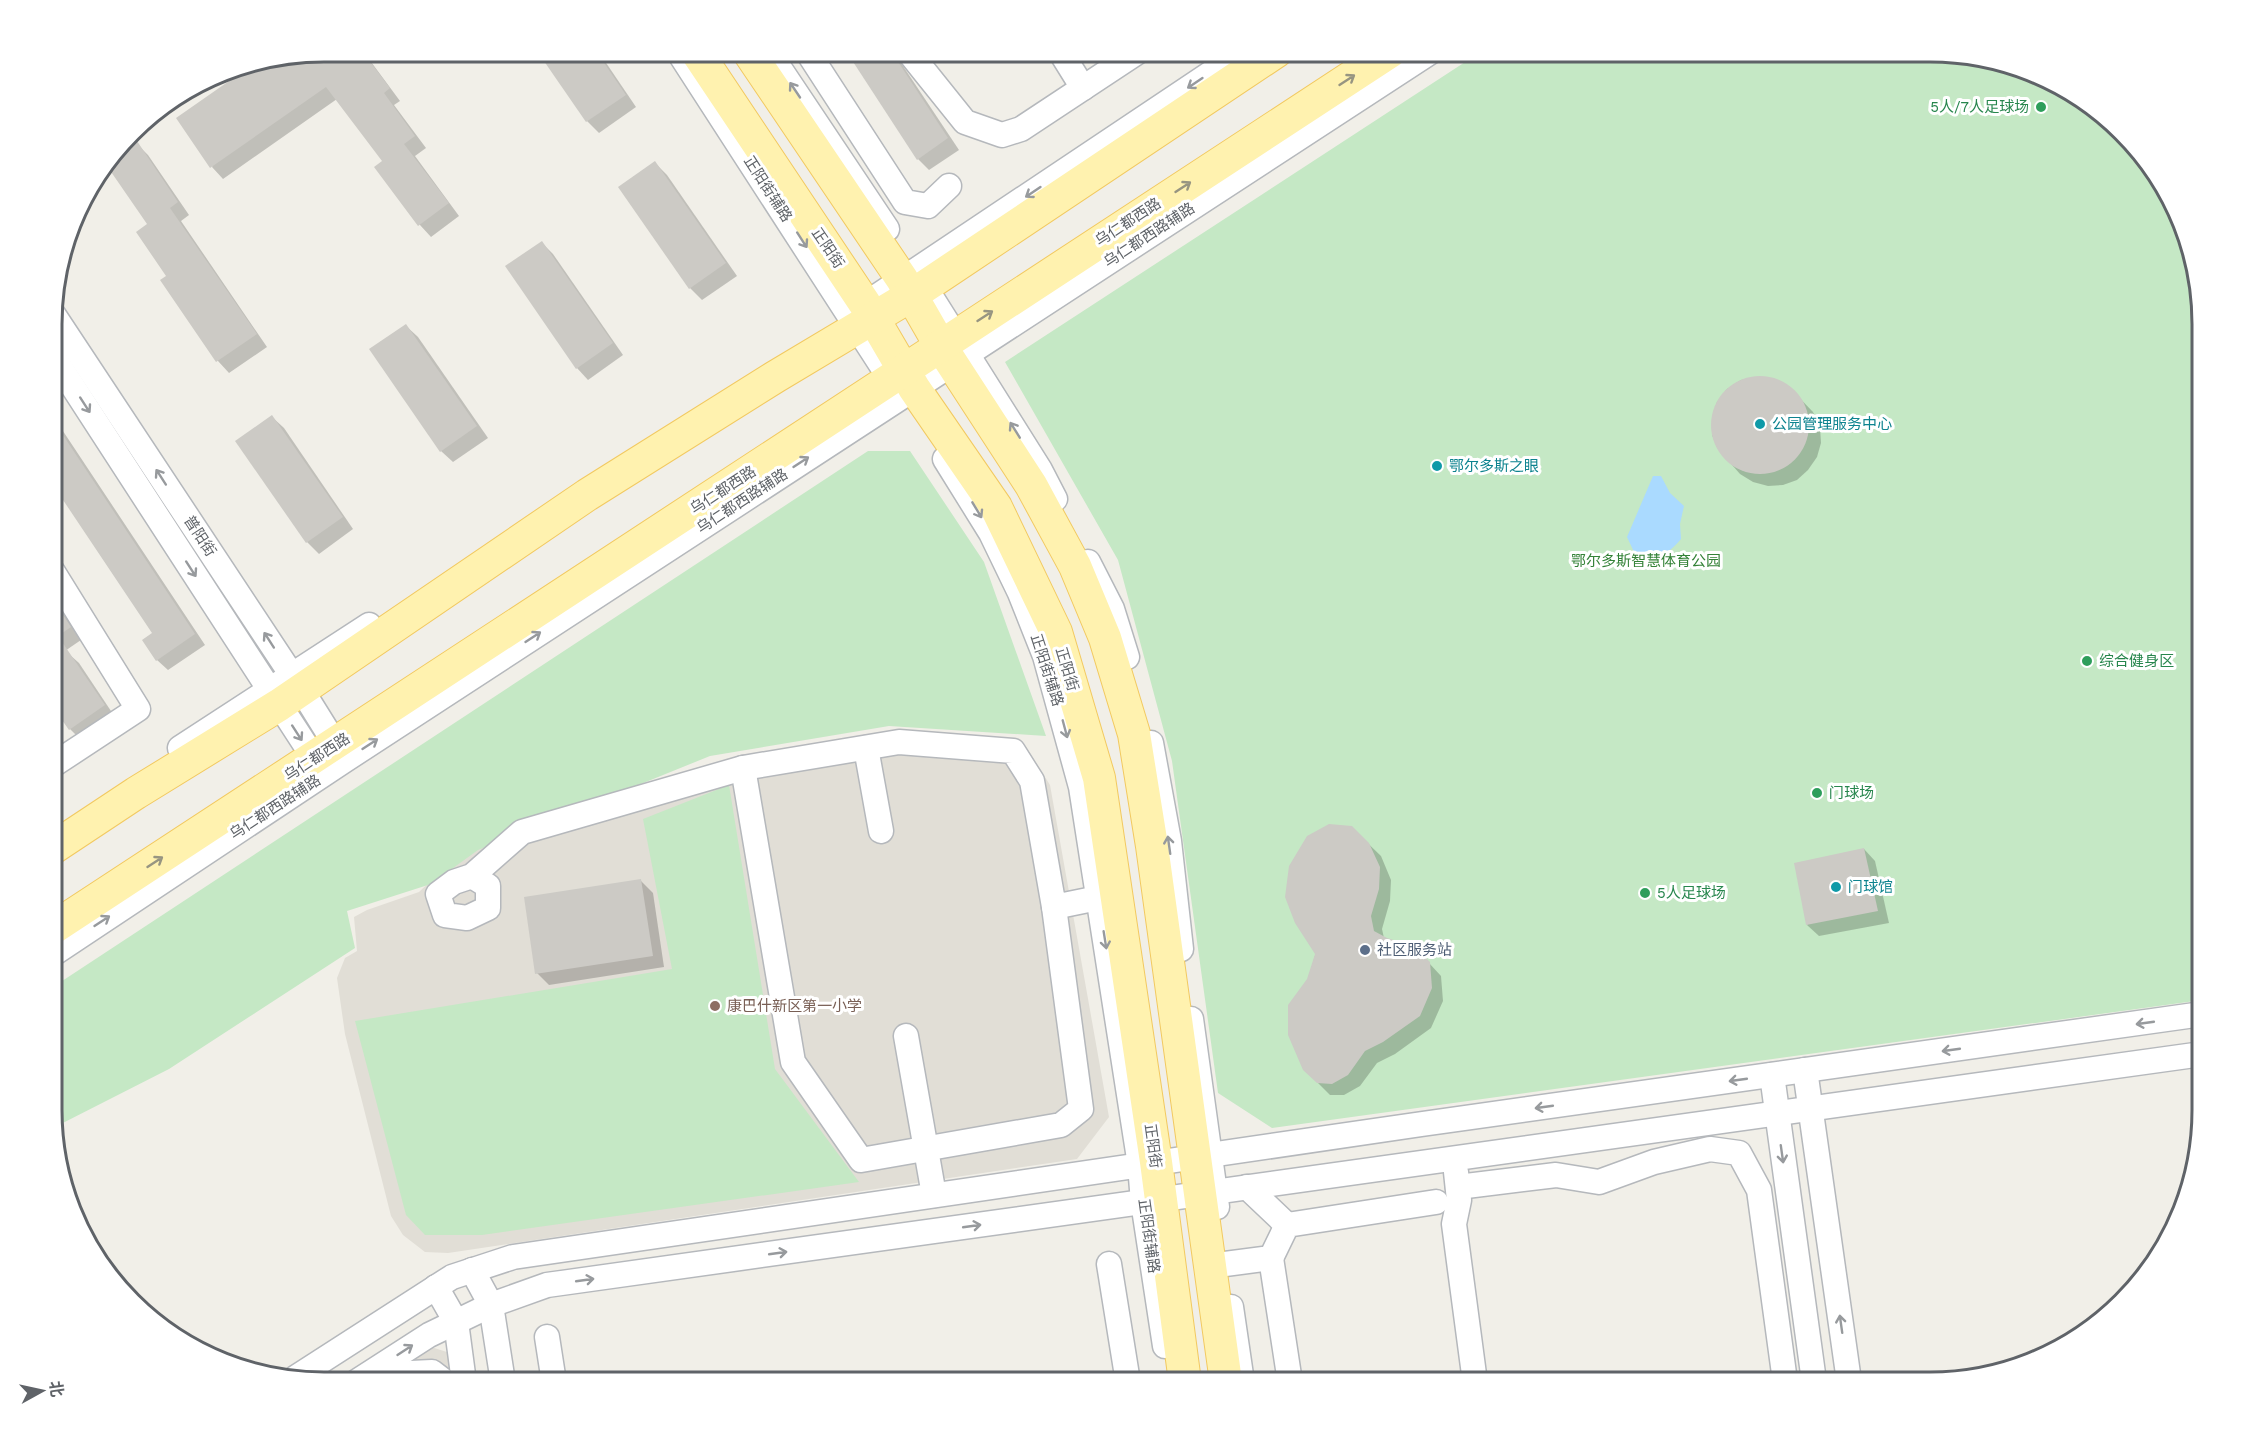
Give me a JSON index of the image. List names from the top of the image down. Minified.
{"streets":{"main road":["乌仁都西路","正阳街"],"street":["正阳街辅路","乌仁都西路辅路","普阳街"]},"crossings":[["正阳街辅路","乌仁都西路"],["正阳街辅路","正阳街"],["乌仁都西路","乌仁都西路辅路"],["乌仁都西路","正阳街"],["乌仁都西路","普阳街"],["乌仁都西路辅路","普阳街"]],"parks":["鄂尔多斯智慧体育公园"],"places":["5人/7人足球场","公园管理服务中心","鄂尔多斯之眼","综合健身区","门球场","门球馆","5人足球场","社区服务站","康巴什新区第一小学"],"north":"right"}
